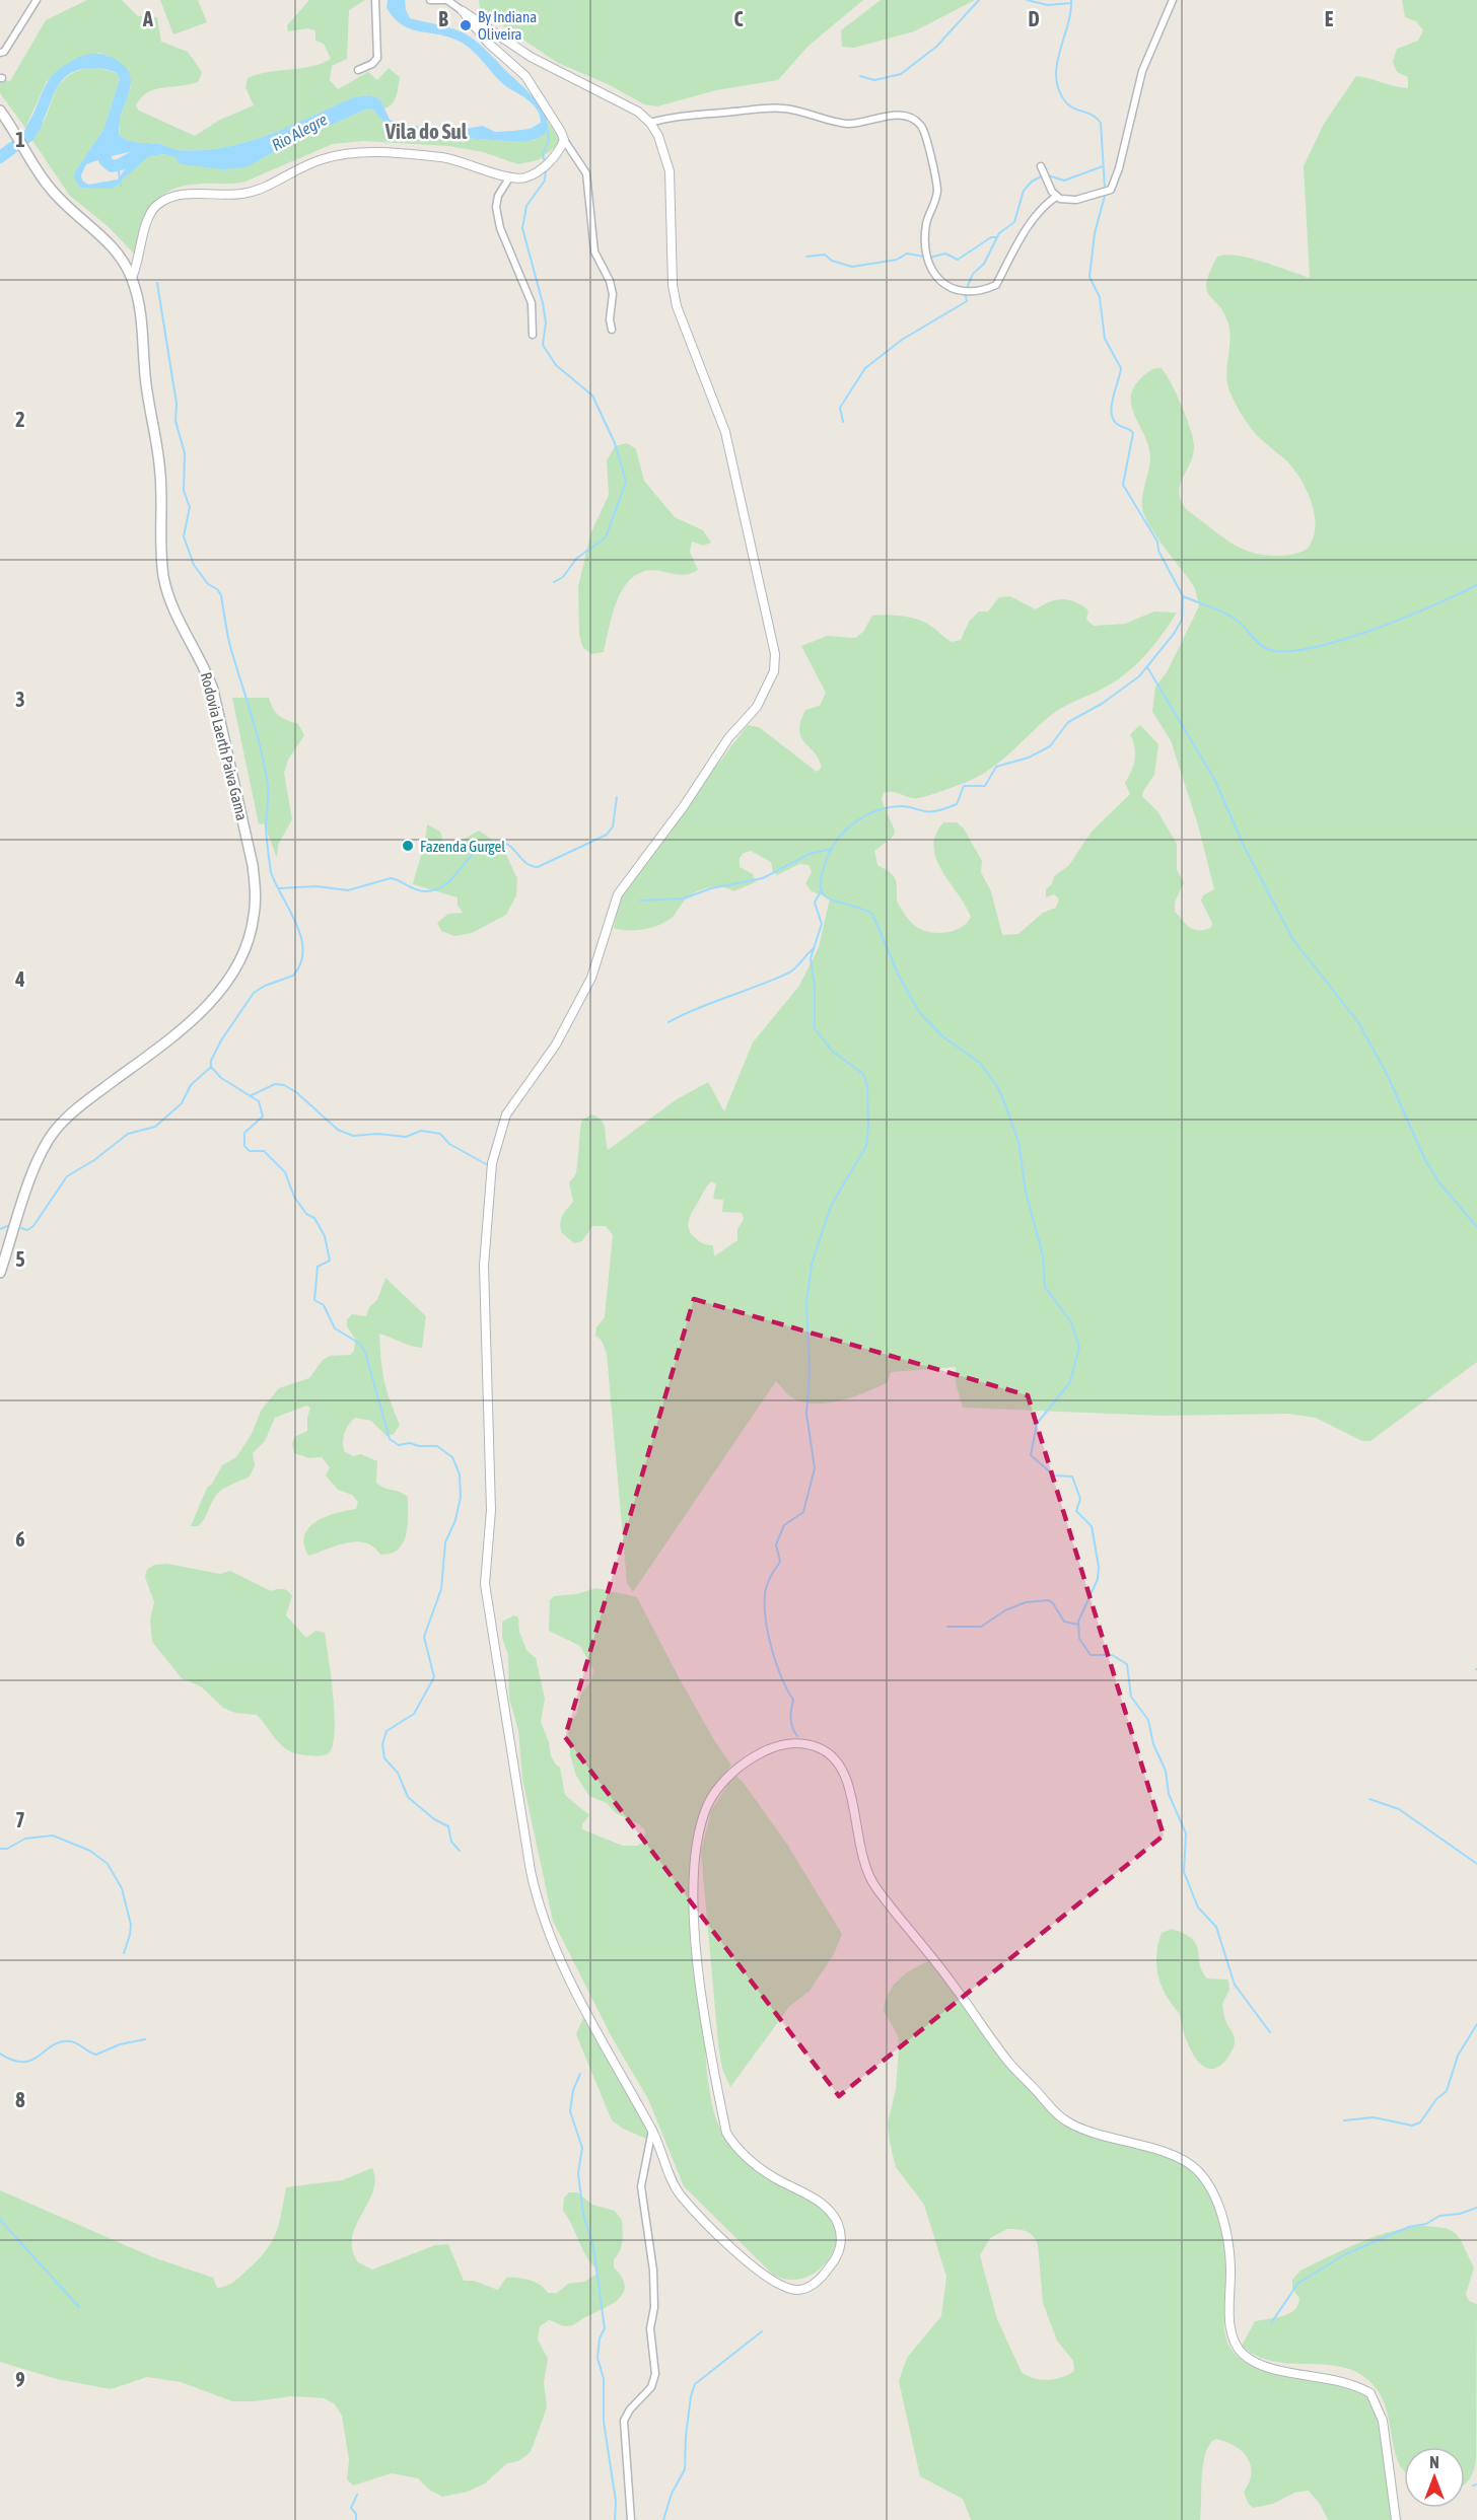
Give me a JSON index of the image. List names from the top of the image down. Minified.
{"streets":{"main road":["Rodovia Laerth Paiva Gama"]},"districts":["Vila do Sul"],"water":["Rio Alegre"],"places":["By Indiana Oliveira","Fazenda Gurgel"],"north":"top","grid":{"columns":["A","B","C","D","E"],"rows":["1","2","3","4","5","6","7","8","9"]}}
